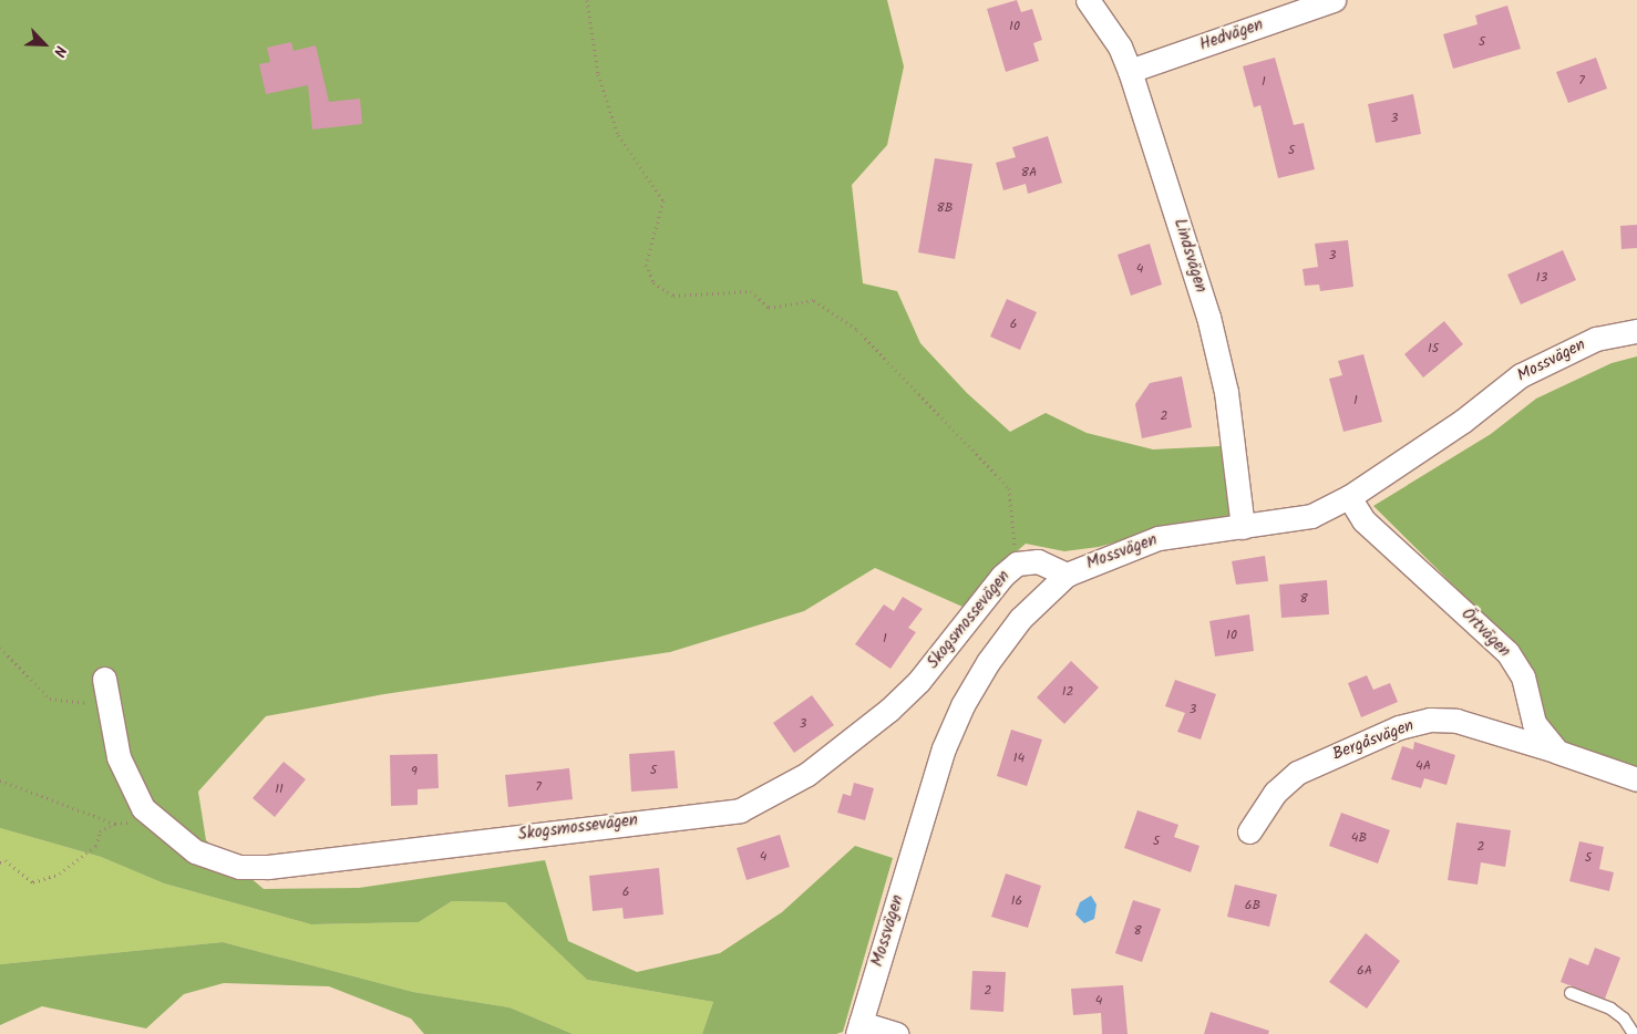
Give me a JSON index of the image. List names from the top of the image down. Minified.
{"streets":{"street":["Hedvägen","Lindsvägen","Mossvägen","Skogsmossevägen","Örtvägen","Bergåsvägen"]},"crossings":[["Hedvägen","Lindsvägen"],["Lindsvägen","Mossvägen"],["Mossvägen","Skogsmossevägen"],["Mossvägen","Örtvägen"],["Örtvägen","Bergåsvägen"]],"house_numbers":["10","5","7","1","3","5","8A","8B","3","4","13","6","15","1","2","8","10","1","12","3","3","14","4A","5","9","7","11","4B","5","2","4","5","6","16","6B","8","6A","2","4"],"north":"bottom right"}
